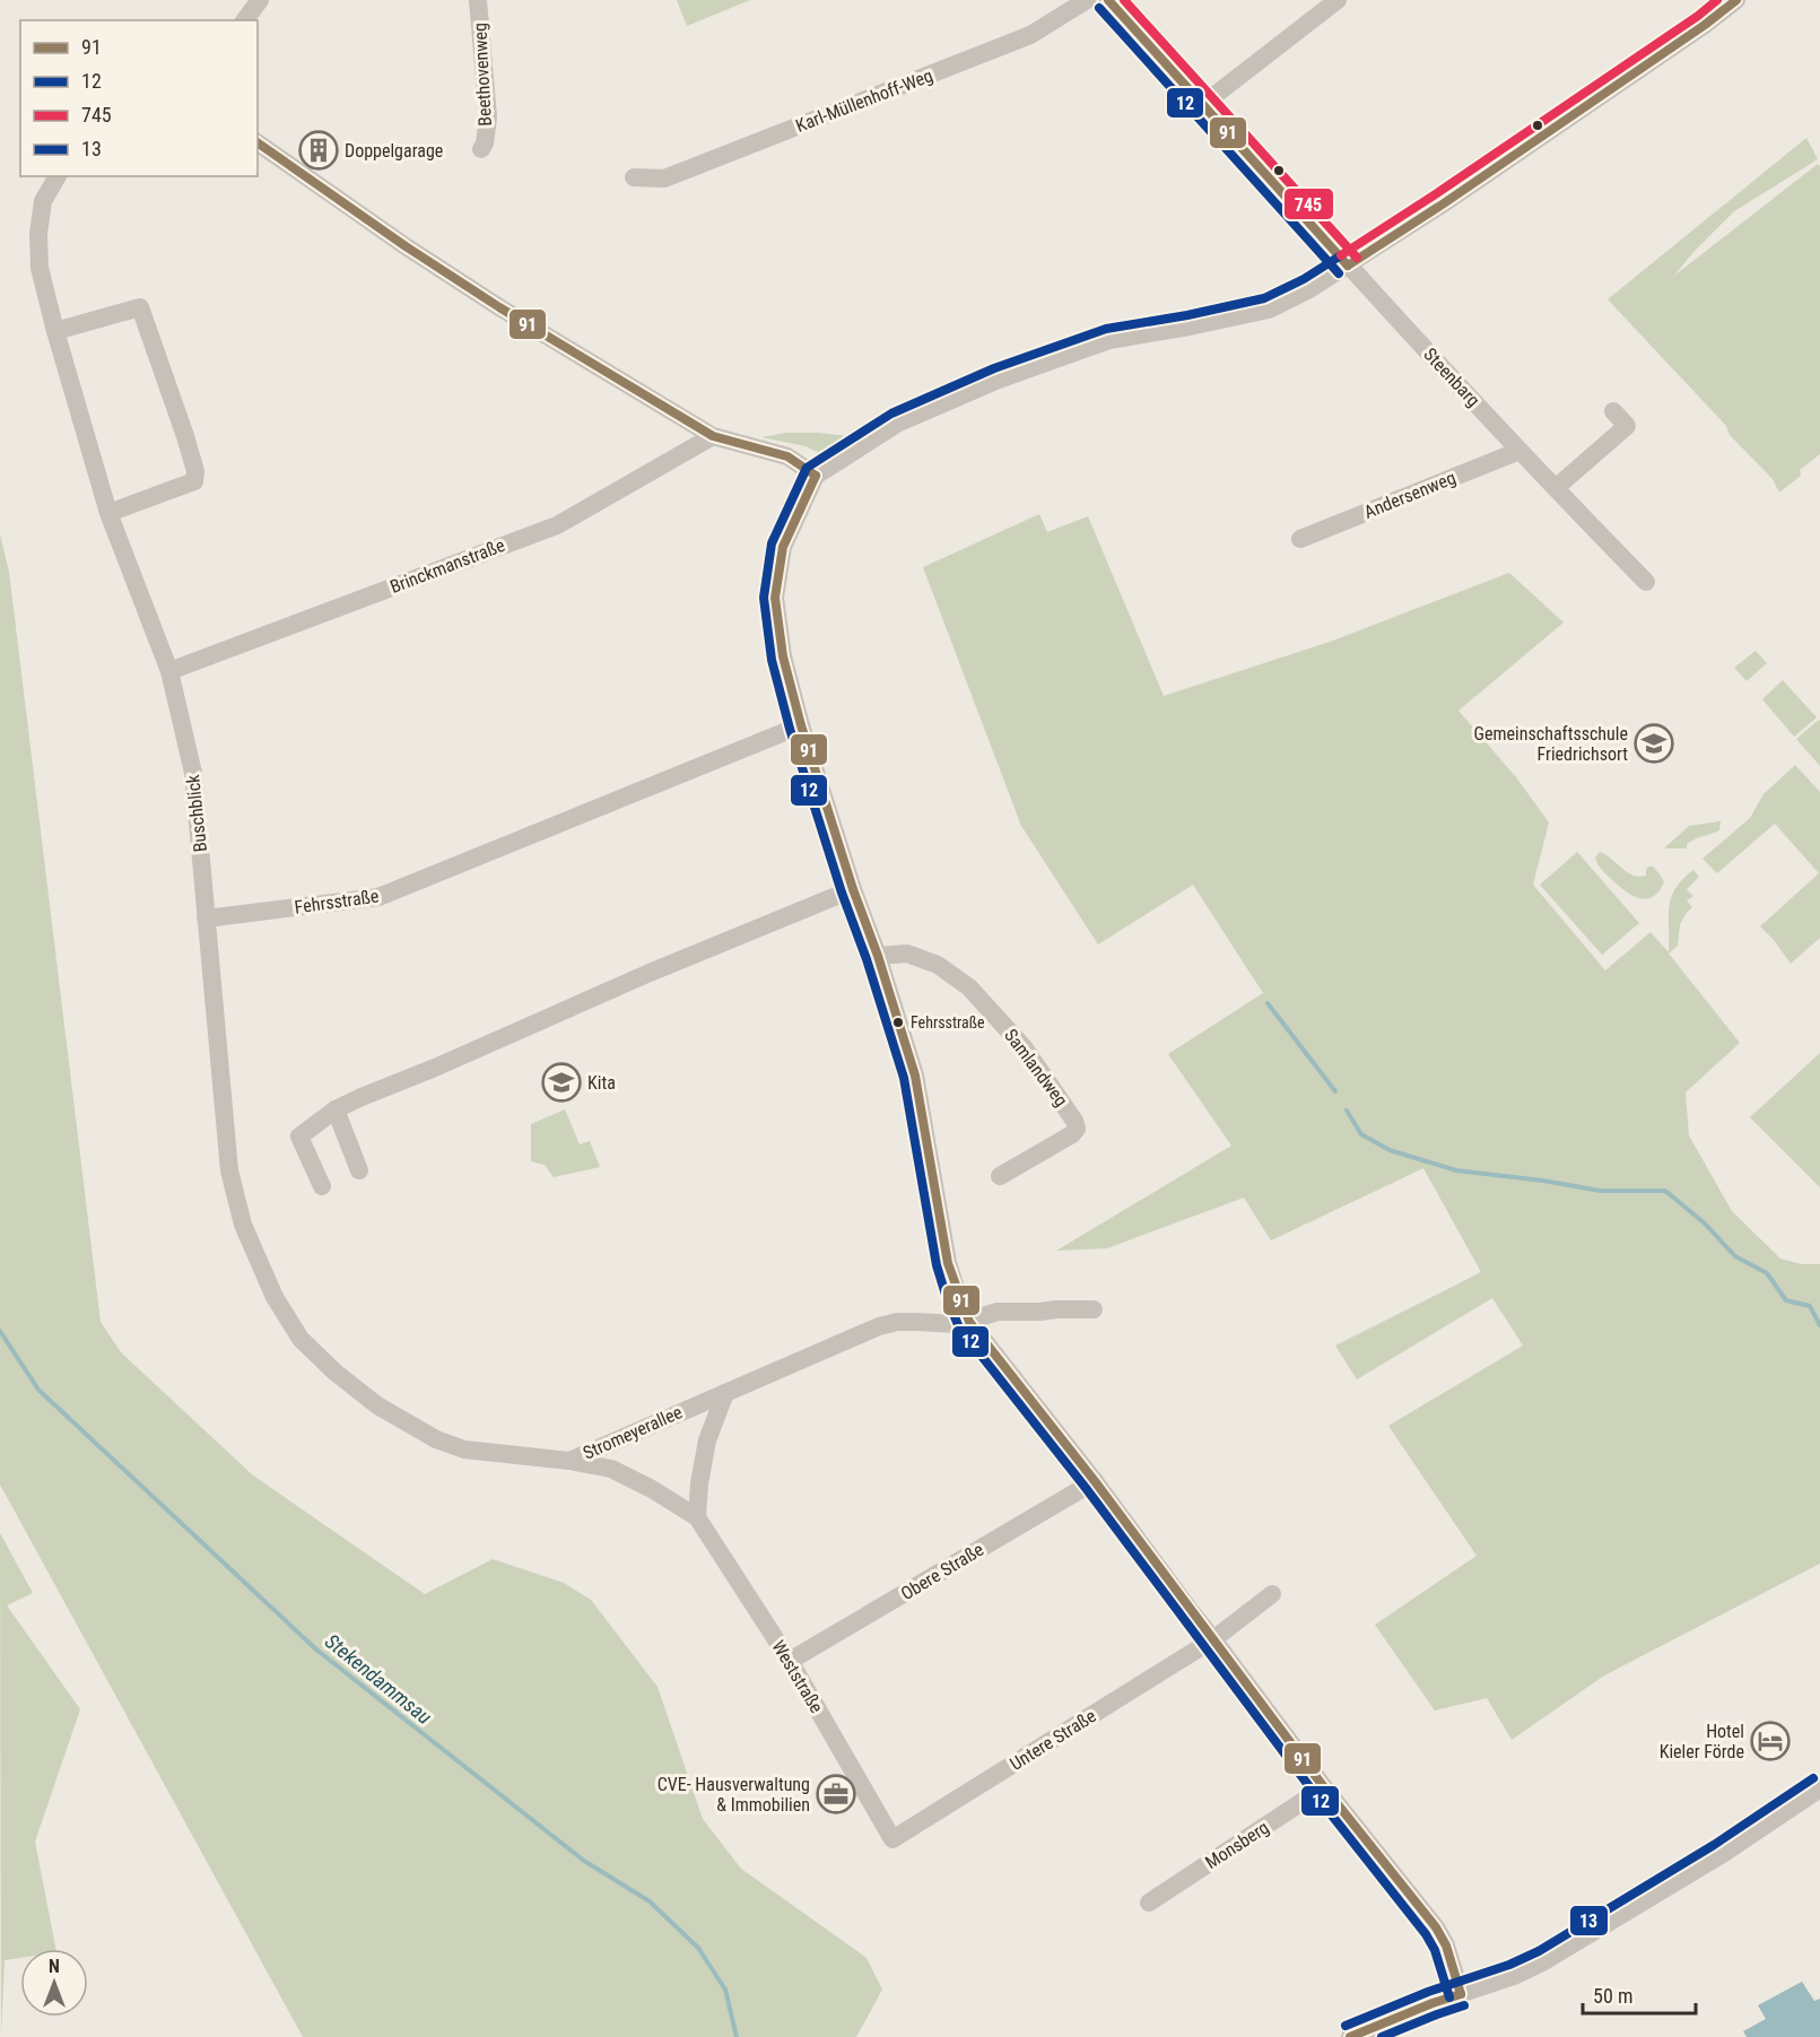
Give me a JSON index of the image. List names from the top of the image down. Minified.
{"streets":{"street":["Beethovenweg","Karl-Müllenhoff-Weg","Steenbarg","Andersenweg","Brinckmanstraße","Buschblick","Fehrsstraße","Samlandweg","Stromeyerallee","Obere Straße","Weststraße","Untere Straße","Monsberg"]},"crossings":[["Steenbarg","Andersenweg"],["Brinckmanstraße","Buschblick"],["Buschblick","Fehrsstraße"],["Buschblick","Stromeyerallee"],["Stromeyerallee","Weststraße"],["Obere Straße","Weststraße"],["Weststraße","Untere Straße"]],"water":["Stekendammsau"],"places":{"building":["Doppelgarage"],"school or university":["Gemeinschaftsschule Friedrichsort","Kita"],"other":["Fehrsstraße"],"hotel":["Hotel Kieler Förde"],"office":["CVE- Hausverwaltung & Immobilien"]},"lines":["transit line 91","transit line 745","transit line 12","transit line 13"],"legend":["91","12","745","13"],"scale_bar":"50 m","north":"top"}
